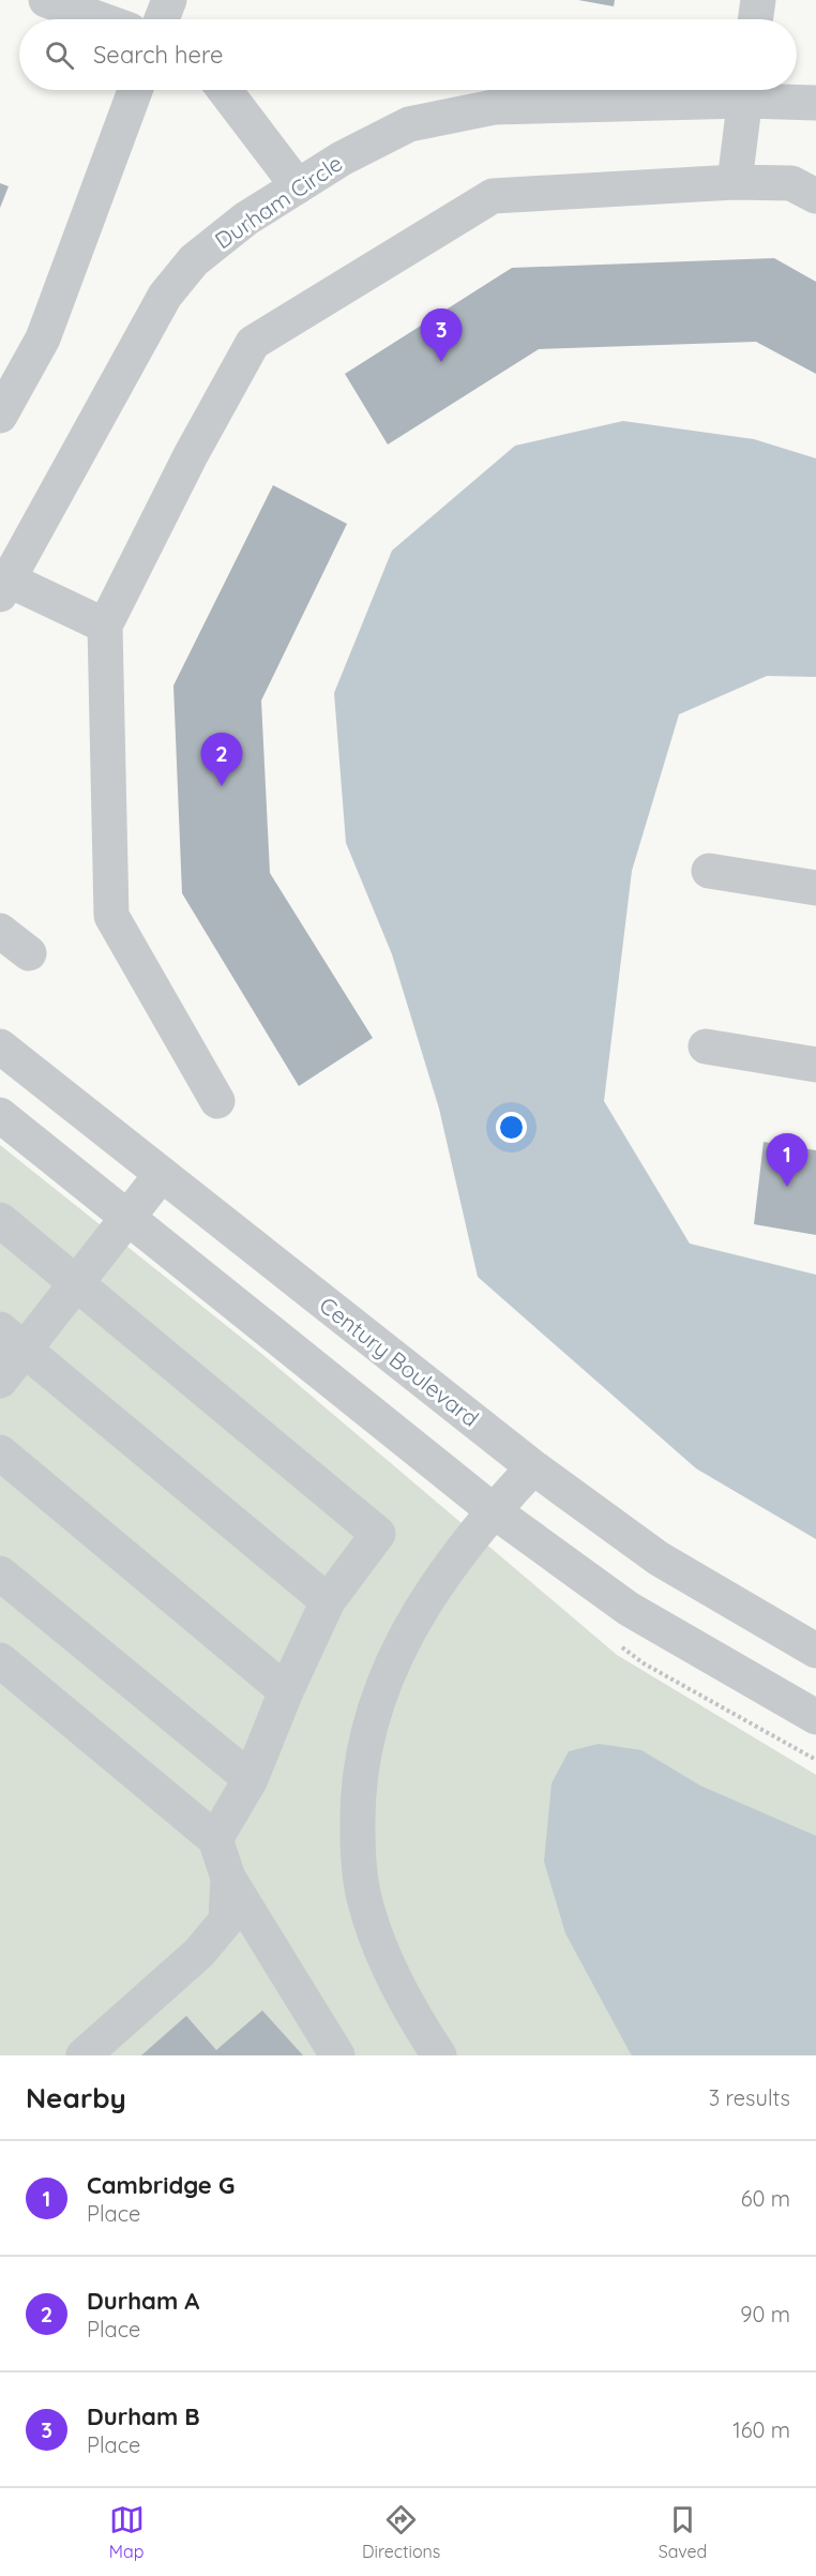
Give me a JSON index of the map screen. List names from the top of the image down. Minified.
{"streets":{"street":["Durham Circle","Century Boulevard"]},"page":{"search":"Search here","pins":["3","2","1"],"heading":["Nearby","3 results"],"list":[{"mark":"1","name":"Cambridge G","note":"Place","value":"60 m"},{"mark":"2","name":"Durham A","note":"Place","value":"90 m"},{"mark":"3","name":"Durham B","note":"Place","value":"160 m"}],"nav":["Map","Directions","Saved"]}}
